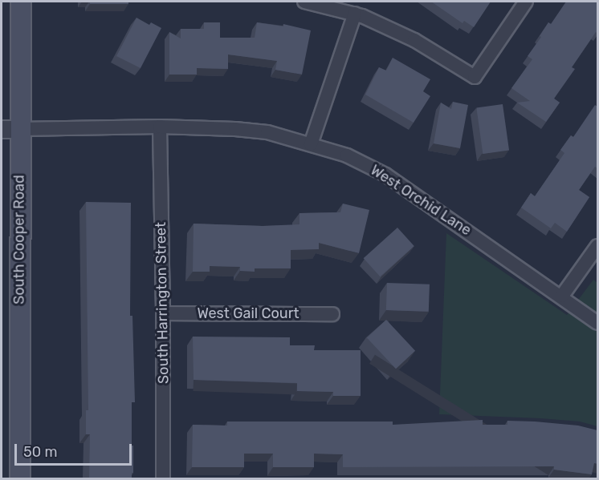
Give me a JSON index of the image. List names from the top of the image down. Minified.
{"streets":{"main road":["South Cooper Road"],"street":["West Orchid Lane","South Harrington Street","West Gail Court"]},"crossings":[["West Orchid Lane","South Cooper Road"],["West Orchid Lane","South Harrington Street"],["South Harrington Street","West Gail Court"]],"scale_bar":"50 m"}
